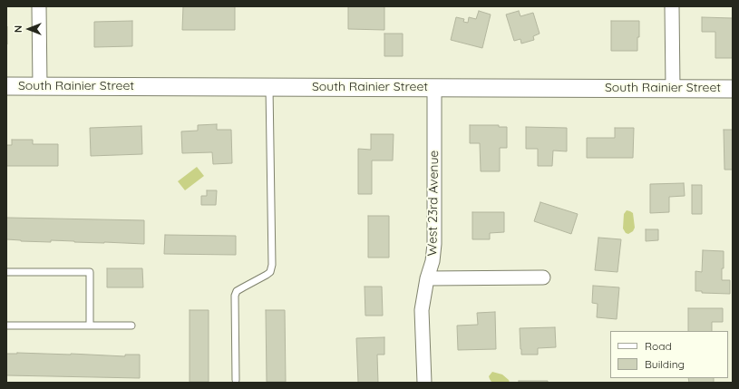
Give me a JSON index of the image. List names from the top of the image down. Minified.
{"streets":{"street":["South Rainier Street","West 23rd Avenue"]},"crossings":[["South Rainier Street","West 23rd Avenue"]],"legend":["Road","Building"],"north":"left"}
